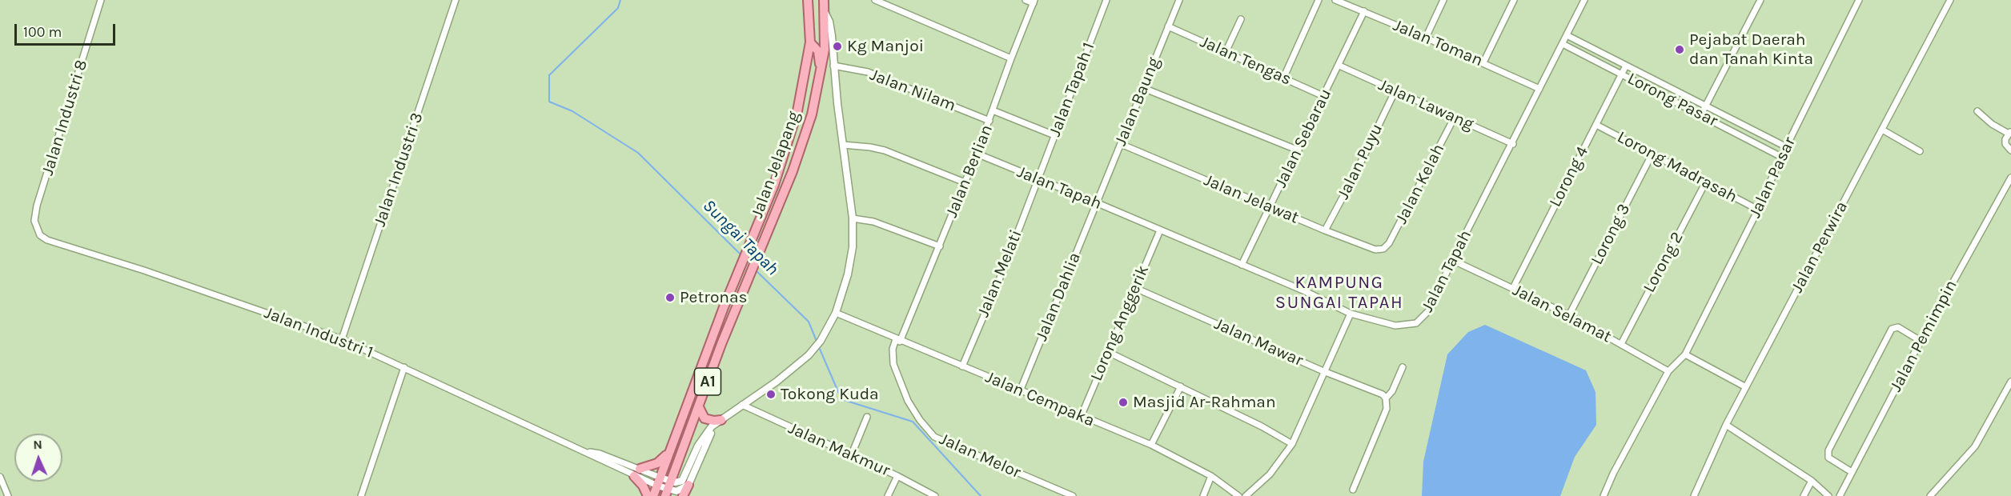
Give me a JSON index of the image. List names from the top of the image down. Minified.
{"streets":{"main road":["Jalan Jelapang","A1"],"street":["Jalan Toman","Jalan Tengas","Jalan Tapah 1","Jalan Nilam","Lorong Pasar","Jalan Baung","Jalan Lawang","Jalan Industri 8","Jalan Sebarau","Jalan Puyu","Lorong Madrasah","Jalan Industri 3","Jalan Berlian","Lorong 4","Jalan Pasar","Jalan Kelah","Jalan Tapah","Jalan Jelawat","Lorong 3","Jalan Perwira","Lorong 2","Jalan Melati","Jalan Dahlia","Jalan Selamat","Lorong Anggerik","Jalan Industri 1","Jalan Pemimpin","Jalan Mawar","Jalan Cempaka","Jalan Makmur","Jalan Melor"]},"crossings":[["Jalan Toman","Jalan Sebarau"],["Jalan Toman","Jalan Tapah"],["Jalan Tengas","Jalan Baung"],["Jalan Tengas","Jalan Sebarau"],["Jalan Tapah 1","Jalan Tapah"],["Jalan Tapah 1","Jalan Melati"],["Jalan Nilam","Jalan Berlian"],["Lorong Pasar","Lorong 4"],["Lorong Pasar","Jalan Pasar"],["Lorong Pasar","Jalan Tapah"],["Jalan Baung","Jalan Tapah"],["Jalan Baung","Jalan Jelawat"],["Jalan Baung","Jalan Dahlia"],["Jalan Lawang","Jalan Sebarau"],["Jalan Lawang","Jalan Puyu"],["Jalan Lawang","Jalan Kelah"],["Jalan Lawang","Jalan Tapah"],["Jalan Industri 8","Jalan Industri 1"],["Jalan Sebarau","Jalan Tapah"],["Jalan Sebarau","Jalan Jelawat"],["Jalan Puyu","Jalan Jelawat"],["Jalan Jelapang","Jalan Industri 1"],["Lorong Madrasah","Lorong 4"],["Lorong Madrasah","Jalan Pasar"],["Lorong Madrasah","Lorong 3"],["Lorong Madrasah","Lorong 2"],["Jalan Industri 3","Jalan Industri 1"],["Jalan Berlian","Jalan Tapah"],["Jalan Berlian","Jalan Cempaka"],["Jalan Berlian","Jalan Melor"],["Lorong 4","Jalan Selamat"],["Jalan Pasar","Jalan Selamat"],["Jalan Kelah","Jalan Jelawat"],["Jalan Tapah","Jalan Melati"],["Jalan Tapah","Jalan Dahlia"],["Jalan Tapah","Jalan Selamat"],["Jalan Tapah","Lorong Anggerik"],["Lorong 3","Jalan Selamat"],["Lorong 2","Jalan Selamat"],["Jalan Melati","Jalan Cempaka"],["Jalan Dahlia","Jalan Cempaka"],["Lorong Anggerik","Jalan Mawar"],["Lorong Anggerik","Jalan Cempaka"],["Jalan Cempaka","Jalan Melor"]],"districts":["KAMPUNG SUNGAI TAPAH"],"water":["Sungai Tapah"],"places":["Kg Manjoi","Pejabat Daerah dan Tanah Kinta","Petronas","Tokong Kuda","Masjid Ar-Rahman"],"scale_bar":"100 m","north":"top"}
